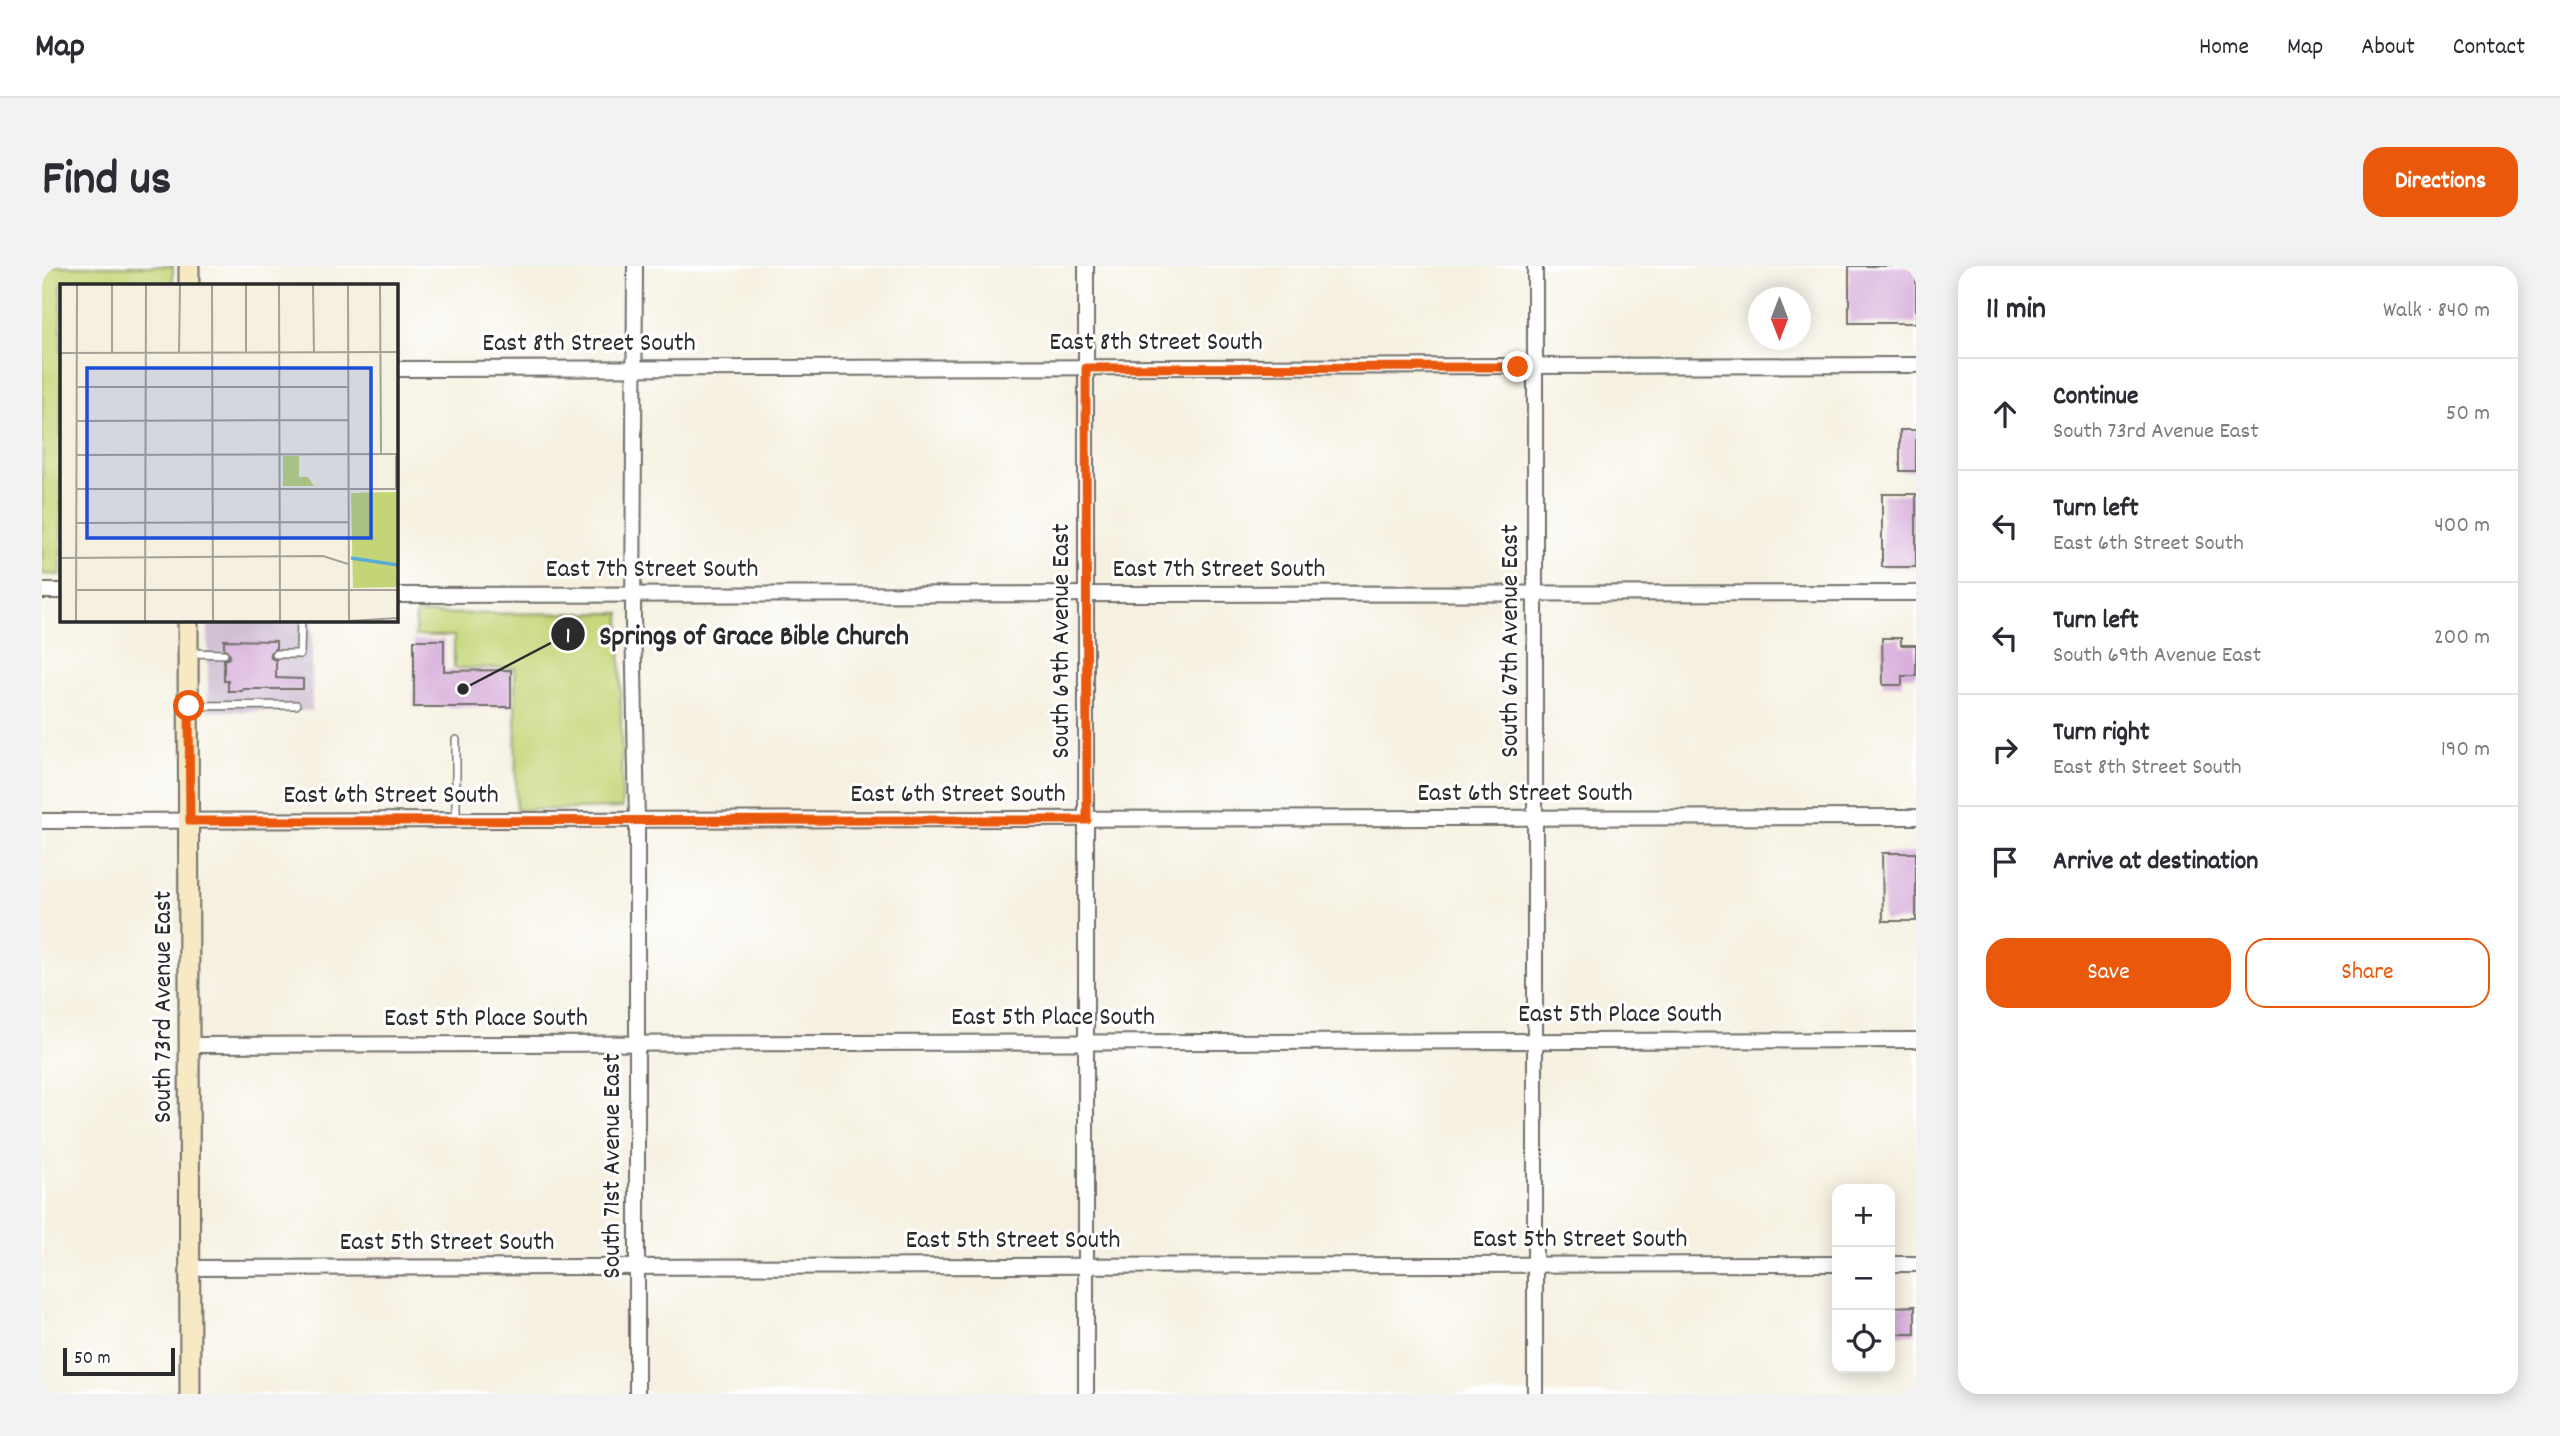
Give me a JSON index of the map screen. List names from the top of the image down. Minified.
{"streets":{"street":["East 8th Street South","East 7th Street South","South 69th Avenue East","South 67th Avenue East","East 6th Street South","South 73rd Avenue East","East 5th Place South","South 71st Avenue East","East 5th Street South"]},"crossings":[["East 8th Street South","South 69th Avenue East"],["East 8th Street South","South 67th Avenue East"],["East 8th Street South","South 71st Avenue East"],["East 7th Street South","South 69th Avenue East"],["East 7th Street South","South 67th Avenue East"],["East 7th Street South","South 71st Avenue East"],["South 69th Avenue East","East 6th Street South"],["South 69th Avenue East","East 5th Place South"],["South 69th Avenue East","East 5th Street South"],["South 67th Avenue East","East 6th Street South"],["South 67th Avenue East","East 5th Place South"],["South 67th Avenue East","East 5th Street South"],["East 6th Street South","South 73rd Avenue East"],["East 6th Street South","South 71st Avenue East"],["South 73rd Avenue East","East 5th Place South"],["South 73rd Avenue East","East 5th Street South"],["East 5th Place South","South 71st Avenue East"],["South 71st Avenue East","East 5th Street South"]],"places":["Springs of Grace Bible Church"],"scale_bar":"50 m","north":"bottom","page":{"header":"Map","nav":["Home","Map","About","Contact"],"title":"Find us","buttons":["Directions",["Save","Share"]],"heading":["11 min","Walk · 840 m"],"list":[["Continue","South 73rd Avenue East","50 m"],["Turn left","East 6th Street South","400 m"],["Turn left","South 69th Avenue East","200 m"],["Turn right","East 8th Street South","190 m"],"Arrive at destination"],"map_buttons":["+","−"],"scale":"50 m"}}
